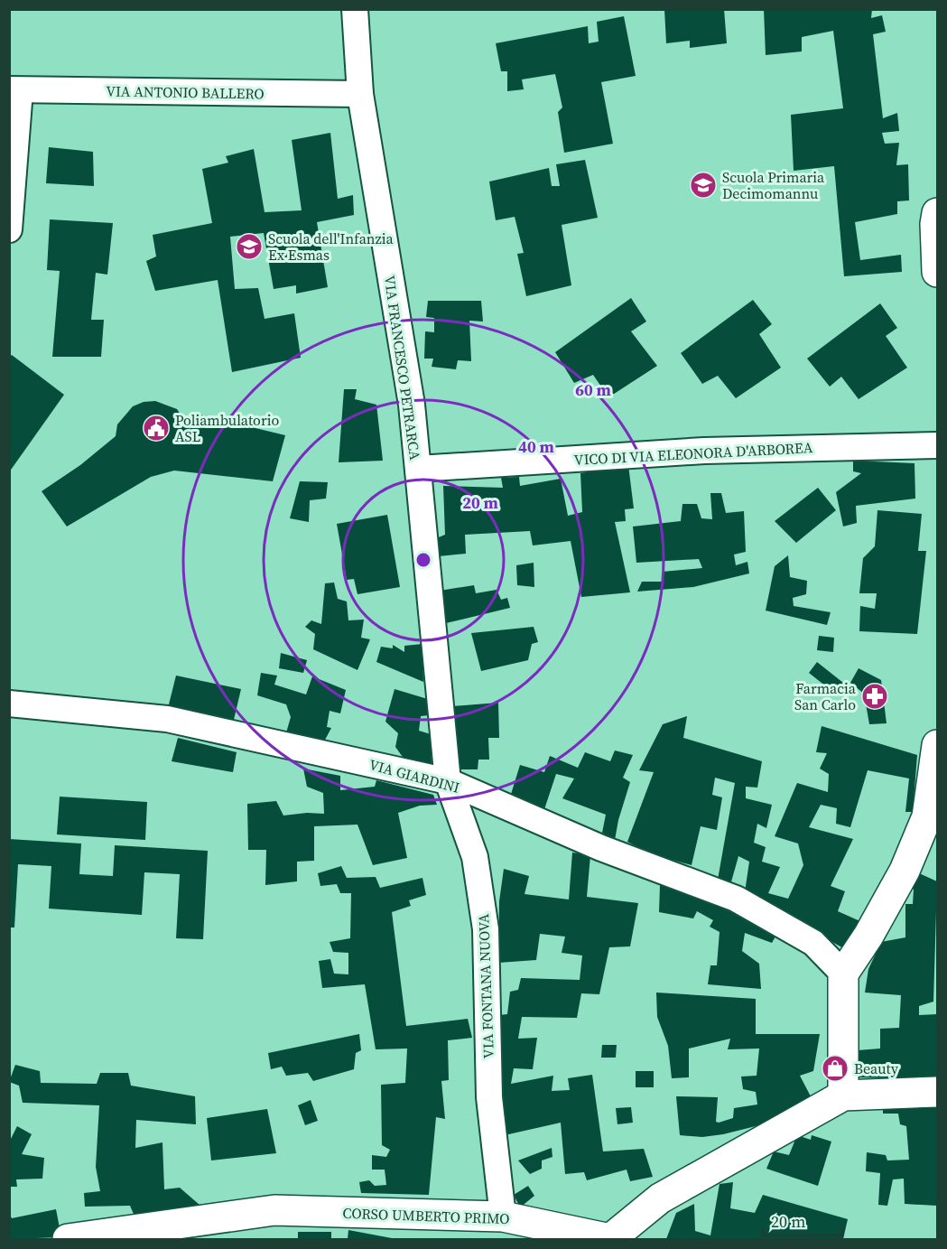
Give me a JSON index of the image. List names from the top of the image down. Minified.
{"streets":{"street":["VIA ANTONIO BALLERO","VIA FRANCESCO PETRARCA","VICO DI VIA ELEONORA D'ARBOREA","VIA GIARDINI","VIA FONTANA NUOVA","CORSO UMBERTO PRIMO"]},"crossings":[["VIA ANTONIO BALLERO","VIA FRANCESCO PETRARCA"],["VIA FRANCESCO PETRARCA","VICO DI VIA ELEONORA D'ARBOREA"],["VIA FRANCESCO PETRARCA","VIA FONTANA NUOVA"],["VICO DI VIA ELEONORA D'ARBOREA","VIA FONTANA NUOVA"],["VIA GIARDINI","VIA FONTANA NUOVA"],["VIA FONTANA NUOVA","CORSO UMBERTO PRIMO"]],"places":{"school or university":["Scuola Primaria Decimomannu","Scuola dell'Infanzia Ex Esmas"],"public building":["Poliambulatorio ASL"],"pharmacy":["Farmacia San Carlo"],"shop":["Beauty"]},"scale_bar":"20 m","rings":["60 m","40 m","20 m"]}
